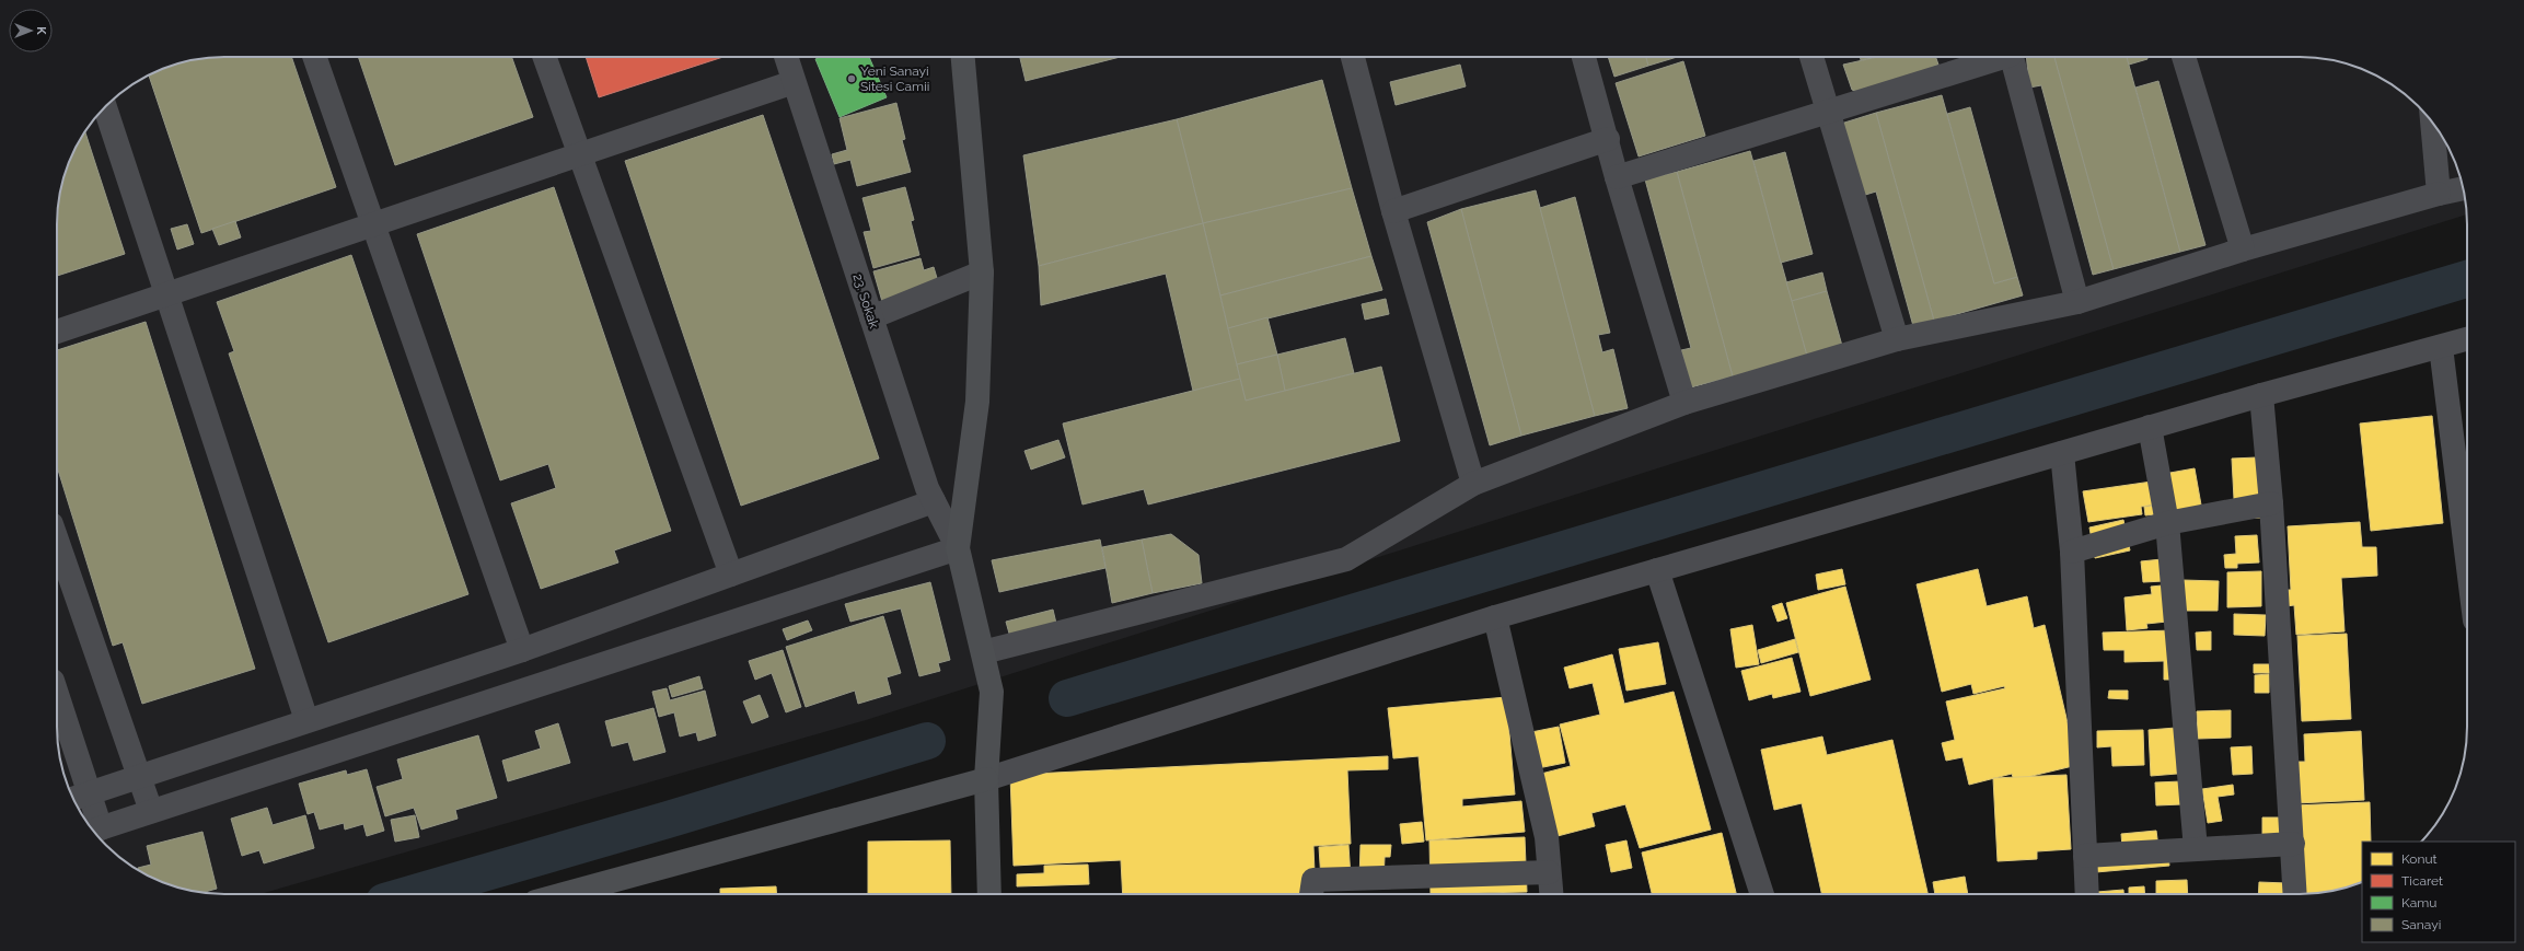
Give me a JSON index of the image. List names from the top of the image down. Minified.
{"streets":{"street":["23. Sokak"]},"places":["Yeni Sanayi Sitesi Camii"],"legend":["Konut","Ticaret","Kamu","Sanayi"],"north":"right"}
